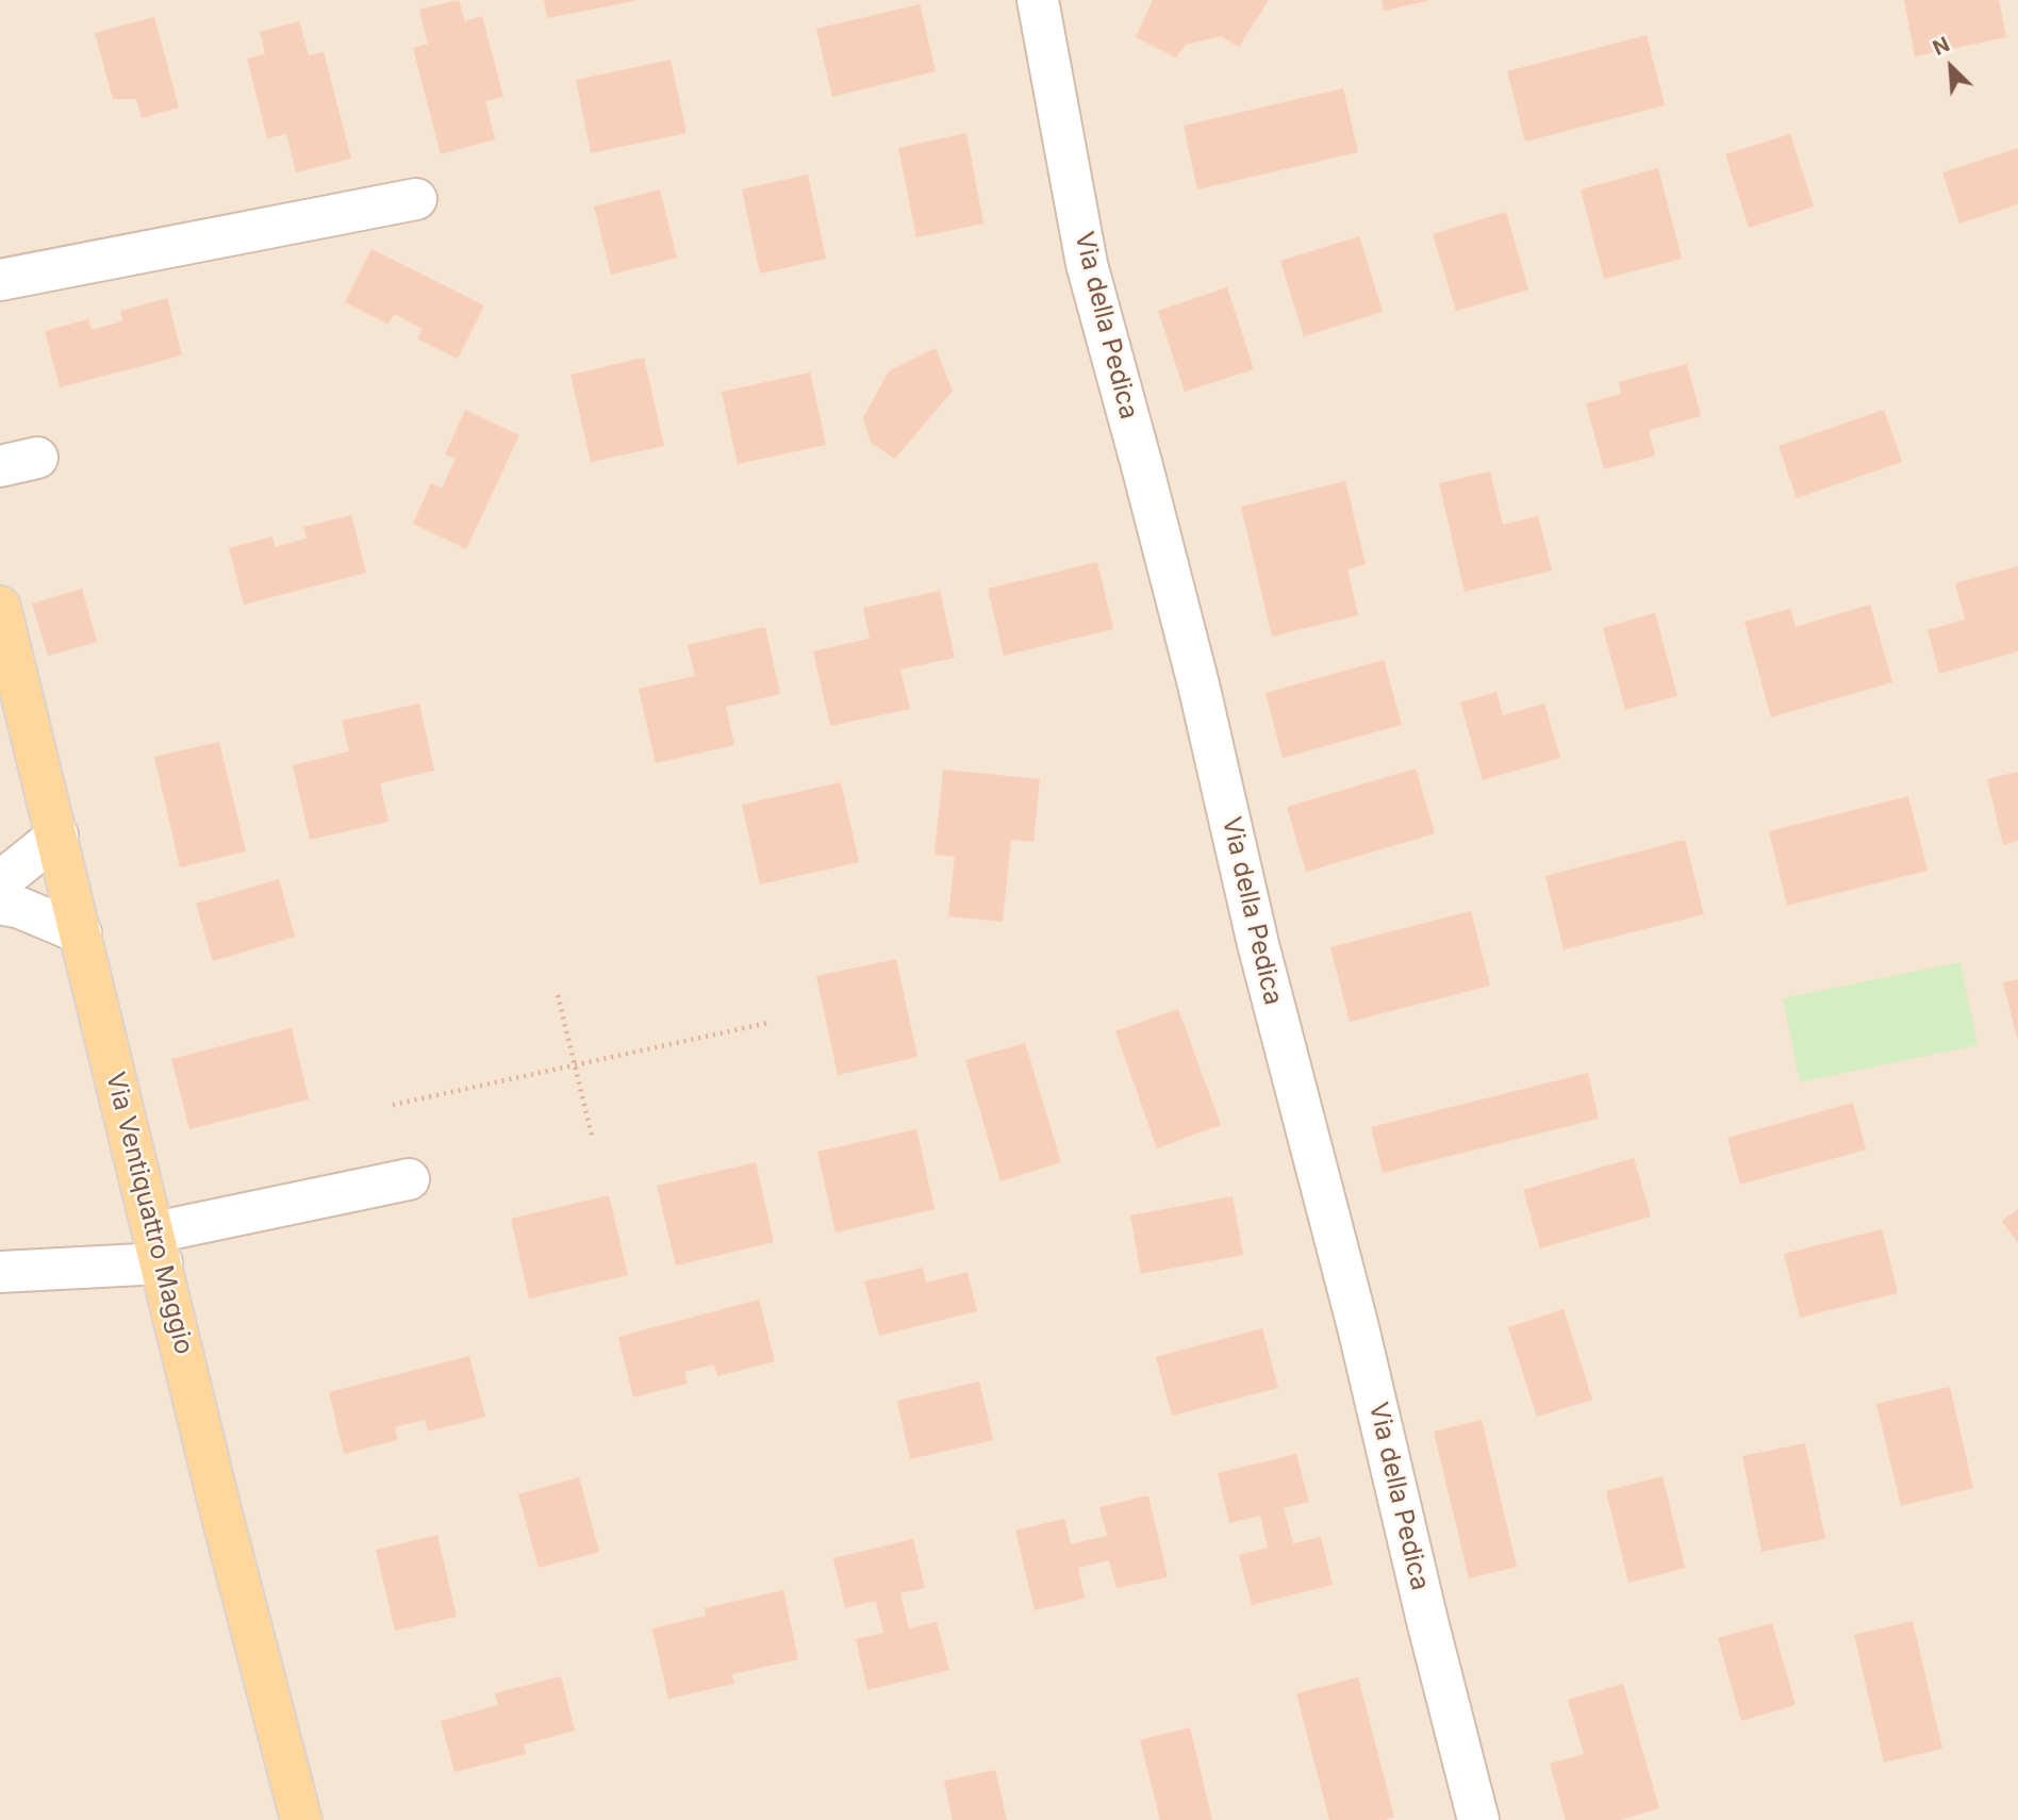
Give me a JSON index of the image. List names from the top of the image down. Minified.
{"streets":{"main road":["Via Ventiquattro Maggio"],"street":["Via della Pedica"]},"north":"top left"}
